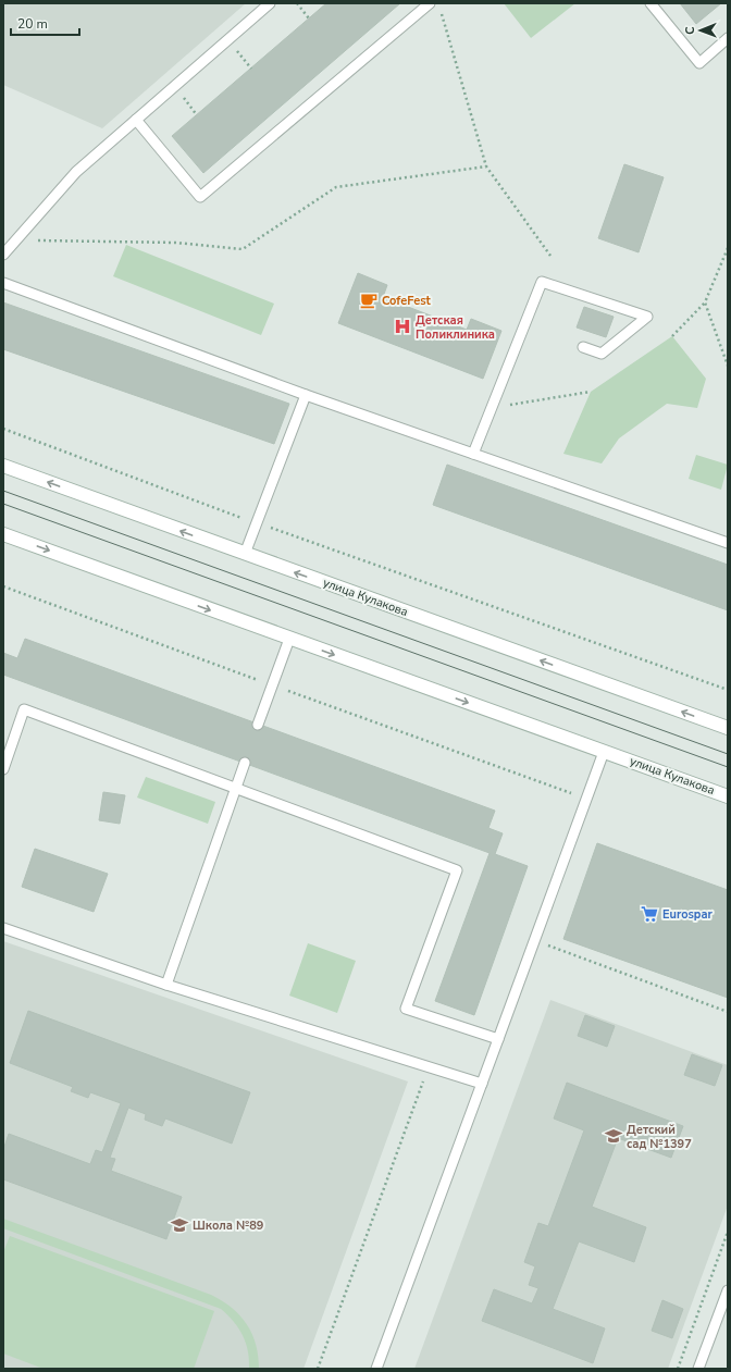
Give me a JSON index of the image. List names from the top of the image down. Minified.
{"streets":{"main road":["улица Кулакова"]},"places":{"cafe":["CofeFest"],"hospital":["Детская Поликлиника"],"supermarket":["Eurospar"],"school or university":["Детский сад №1397","Школа №89"]},"scale_bar":"20 m","north":"left"}
